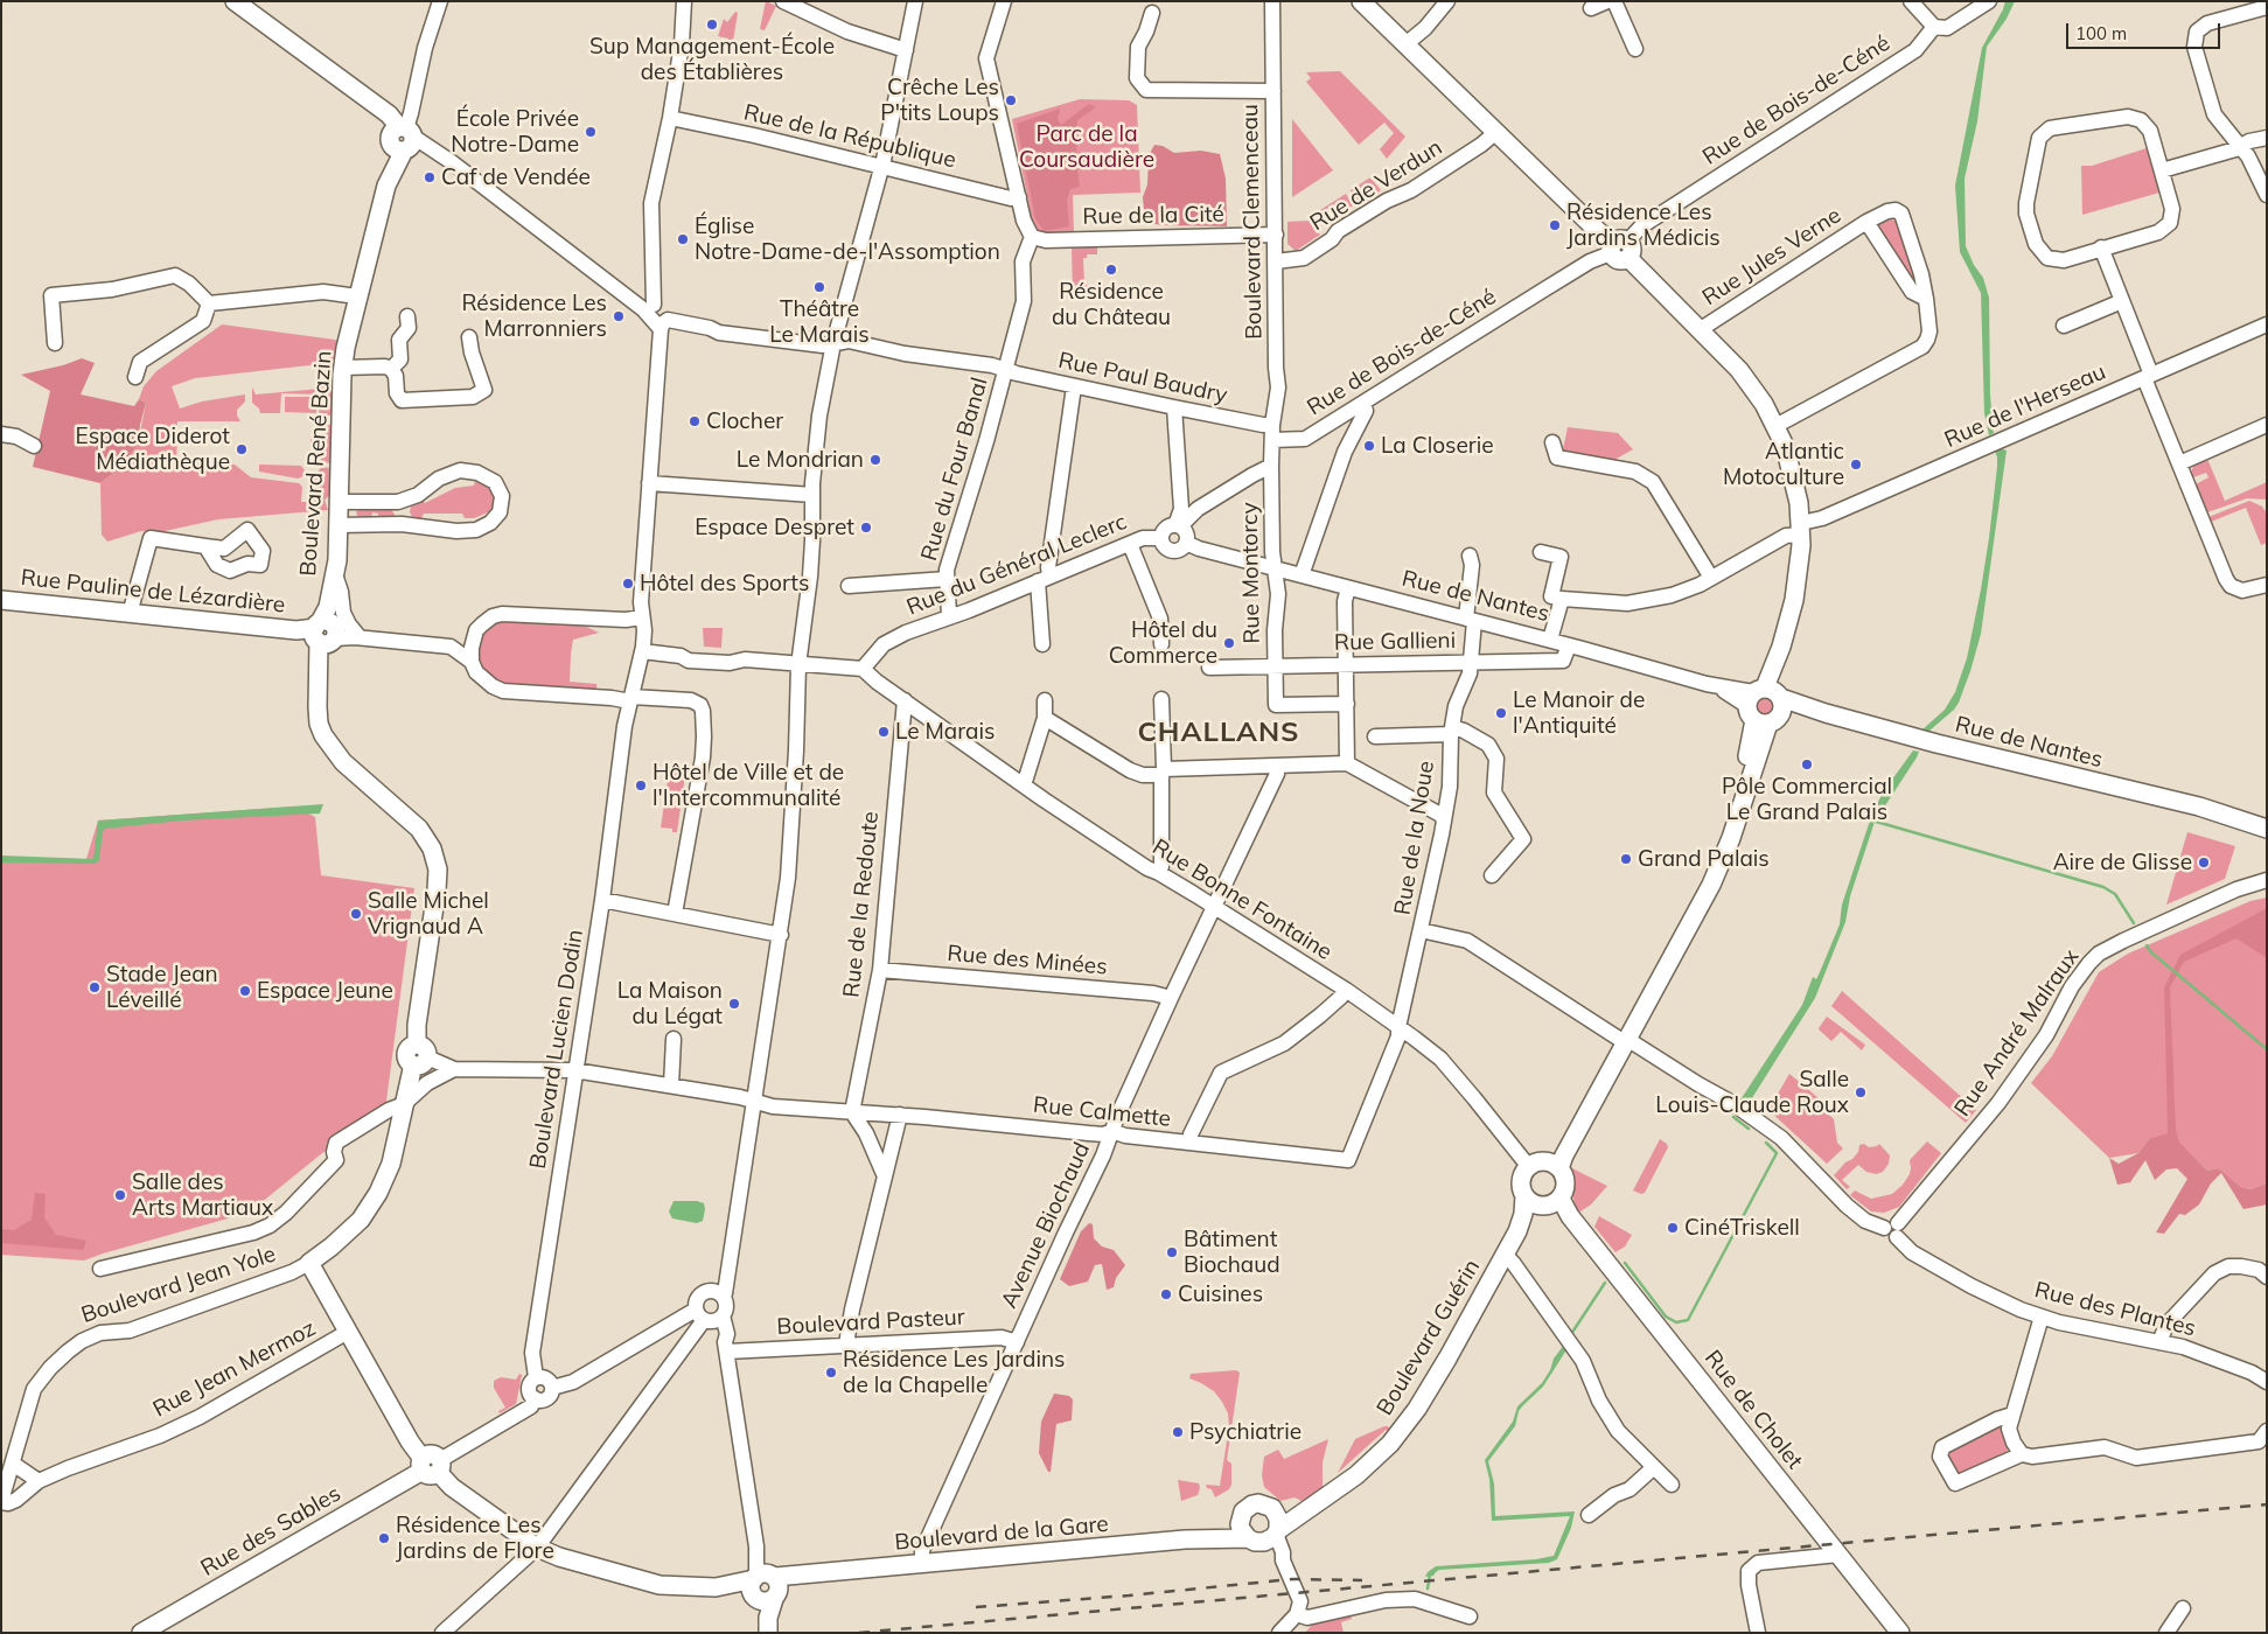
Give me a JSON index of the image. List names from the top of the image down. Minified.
{"streets":{"main road":["Boulevard René Bazin","Rue Pauline de Lézardière","Rue de Nantes","Boulevard Jean Yole","Boulevard Guérin","Rue de Cholet","Rue des Sables","Boulevard de la Gare"],"street":["Rue de Bois-de-Céné","Rue de la République","Rue de Verdun","Rue de la Cité","Boulevard Clemenceau","Rue Jules Verne","Rue Paul Baudry","Rue de l'Herseau","Rue du Four Banal","Rue du Général Leclerc","Rue Montorcy","Rue Gallieni","Rue de la Noue","Rue Bonne Fontaine","Rue de la Redoute","Rue des Minées","Rue André Malraux","Boulevard Lucien Dodin","Rue Calmette","Avenue Biochaud","Rue des Plantes","Boulevard Pasteur","Rue Jean Mermoz"]},"crossings":[["Rue de Bois-de-Céné","Boulevard Clemenceau"],["Rue de Bois-de-Céné","Rue Paul Baudry"],["Rue de Bois-de-Céné","Rue Montorcy"],["Rue de Verdun","Boulevard Clemenceau"],["Rue de la Cité","Boulevard Clemenceau"],["Rue de la Cité","Rue du Four Banal"],["Boulevard Clemenceau","Rue Paul Baudry"],["Boulevard Clemenceau","Rue Montorcy"],["Rue Paul Baudry","Rue du Four Banal"],["Rue Paul Baudry","Rue Montorcy"],["Rue Paul Baudry","Boulevard Lucien Dodin"],["Boulevard René Bazin","Rue Pauline de Lézardière"],["Boulevard René Bazin","Boulevard Jean Yole"],["Rue du Four Banal","Rue du Général Leclerc"],["Rue du Général Leclerc","Rue de Nantes"],["Rue du Général Leclerc","Rue Bonne Fontaine"],["Rue Montorcy","Rue de Nantes"],["Rue Montorcy","Rue Gallieni"],["Rue Pauline de Lézardière","Boulevard Lucien Dodin"],["Rue Pauline de Lézardière","Boulevard Jean Yole"],["Rue de Nantes","Rue Gallieni"],["Rue de Nantes","Rue de la Noue"],["Rue Gallieni","Rue de la Noue"],["Rue de la Noue","Rue Bonne Fontaine"],["Rue de la Noue","Rue Calmette"],["Rue de la Noue","Rue des Plantes"],["Rue Bonne Fontaine","Rue de la Redoute"],["Rue Bonne Fontaine","Avenue Biochaud"],["Rue Bonne Fontaine","Boulevard Guérin"],["Rue Bonne Fontaine","Rue de Cholet"],["Rue de la Redoute","Rue des Minées"],["Rue de la Redoute","Rue Calmette"],["Rue des Minées","Avenue Biochaud"],["Rue André Malraux","Rue des Plantes"],["Boulevard Lucien Dodin","Rue Calmette"],["Boulevard Lucien Dodin","Rue des Sables"],["Rue Calmette","Avenue Biochaud"],["Avenue Biochaud","Boulevard Pasteur"],["Avenue Biochaud","Boulevard de la Gare"],["Boulevard Jean Yole","Rue Jean Mermoz"],["Boulevard Jean Yole","Boulevard de la Gare"],["Boulevard Guérin","Rue de Cholet"],["Rue Jean Mermoz","Boulevard de la Gare"],["Rue des Sables","Boulevard de la Gare"]],"districts":["CHALLANS"],"parks":["Parc de la Coursaudière"],"places":["Sup Management-École des Établières","Crêche Les P'tits Loups","École Privée Notre-Dame","Caf de Vendée","Résidence Les Jardins Médicis","Église Notre-Dame-de-l'Assomption","Résidence du Château","Théâtre Le Marais","Résidence Les Marronniers","Clocher","La Closerie","Espace Diderot Médiathèque","Le Mondrian","Atlantic Motoculture","Espace Despret","Hôtel des Sports","Hôtel du Commerce","Le Manoir de l'Antiquité","Le Marais","Pôle Commercial Le Grand Palais","Hôtel de Ville et de l'Intercommunalité","Grand Palais","Aire de Glisse","Salle Michel Vrignaud A","Stade Jean Léveillé","Espace Jeune","La Maison du Légat","Salle Louis-Claude Roux","Salle des Arts Martiaux","CinéTriskell","Bâtiment Biochaud","Cuisines","Résidence Les Jardins de la Chapelle","Psychiatrie","Résidence Les Jardins de Flore"],"scale_bar":"100 m"}
